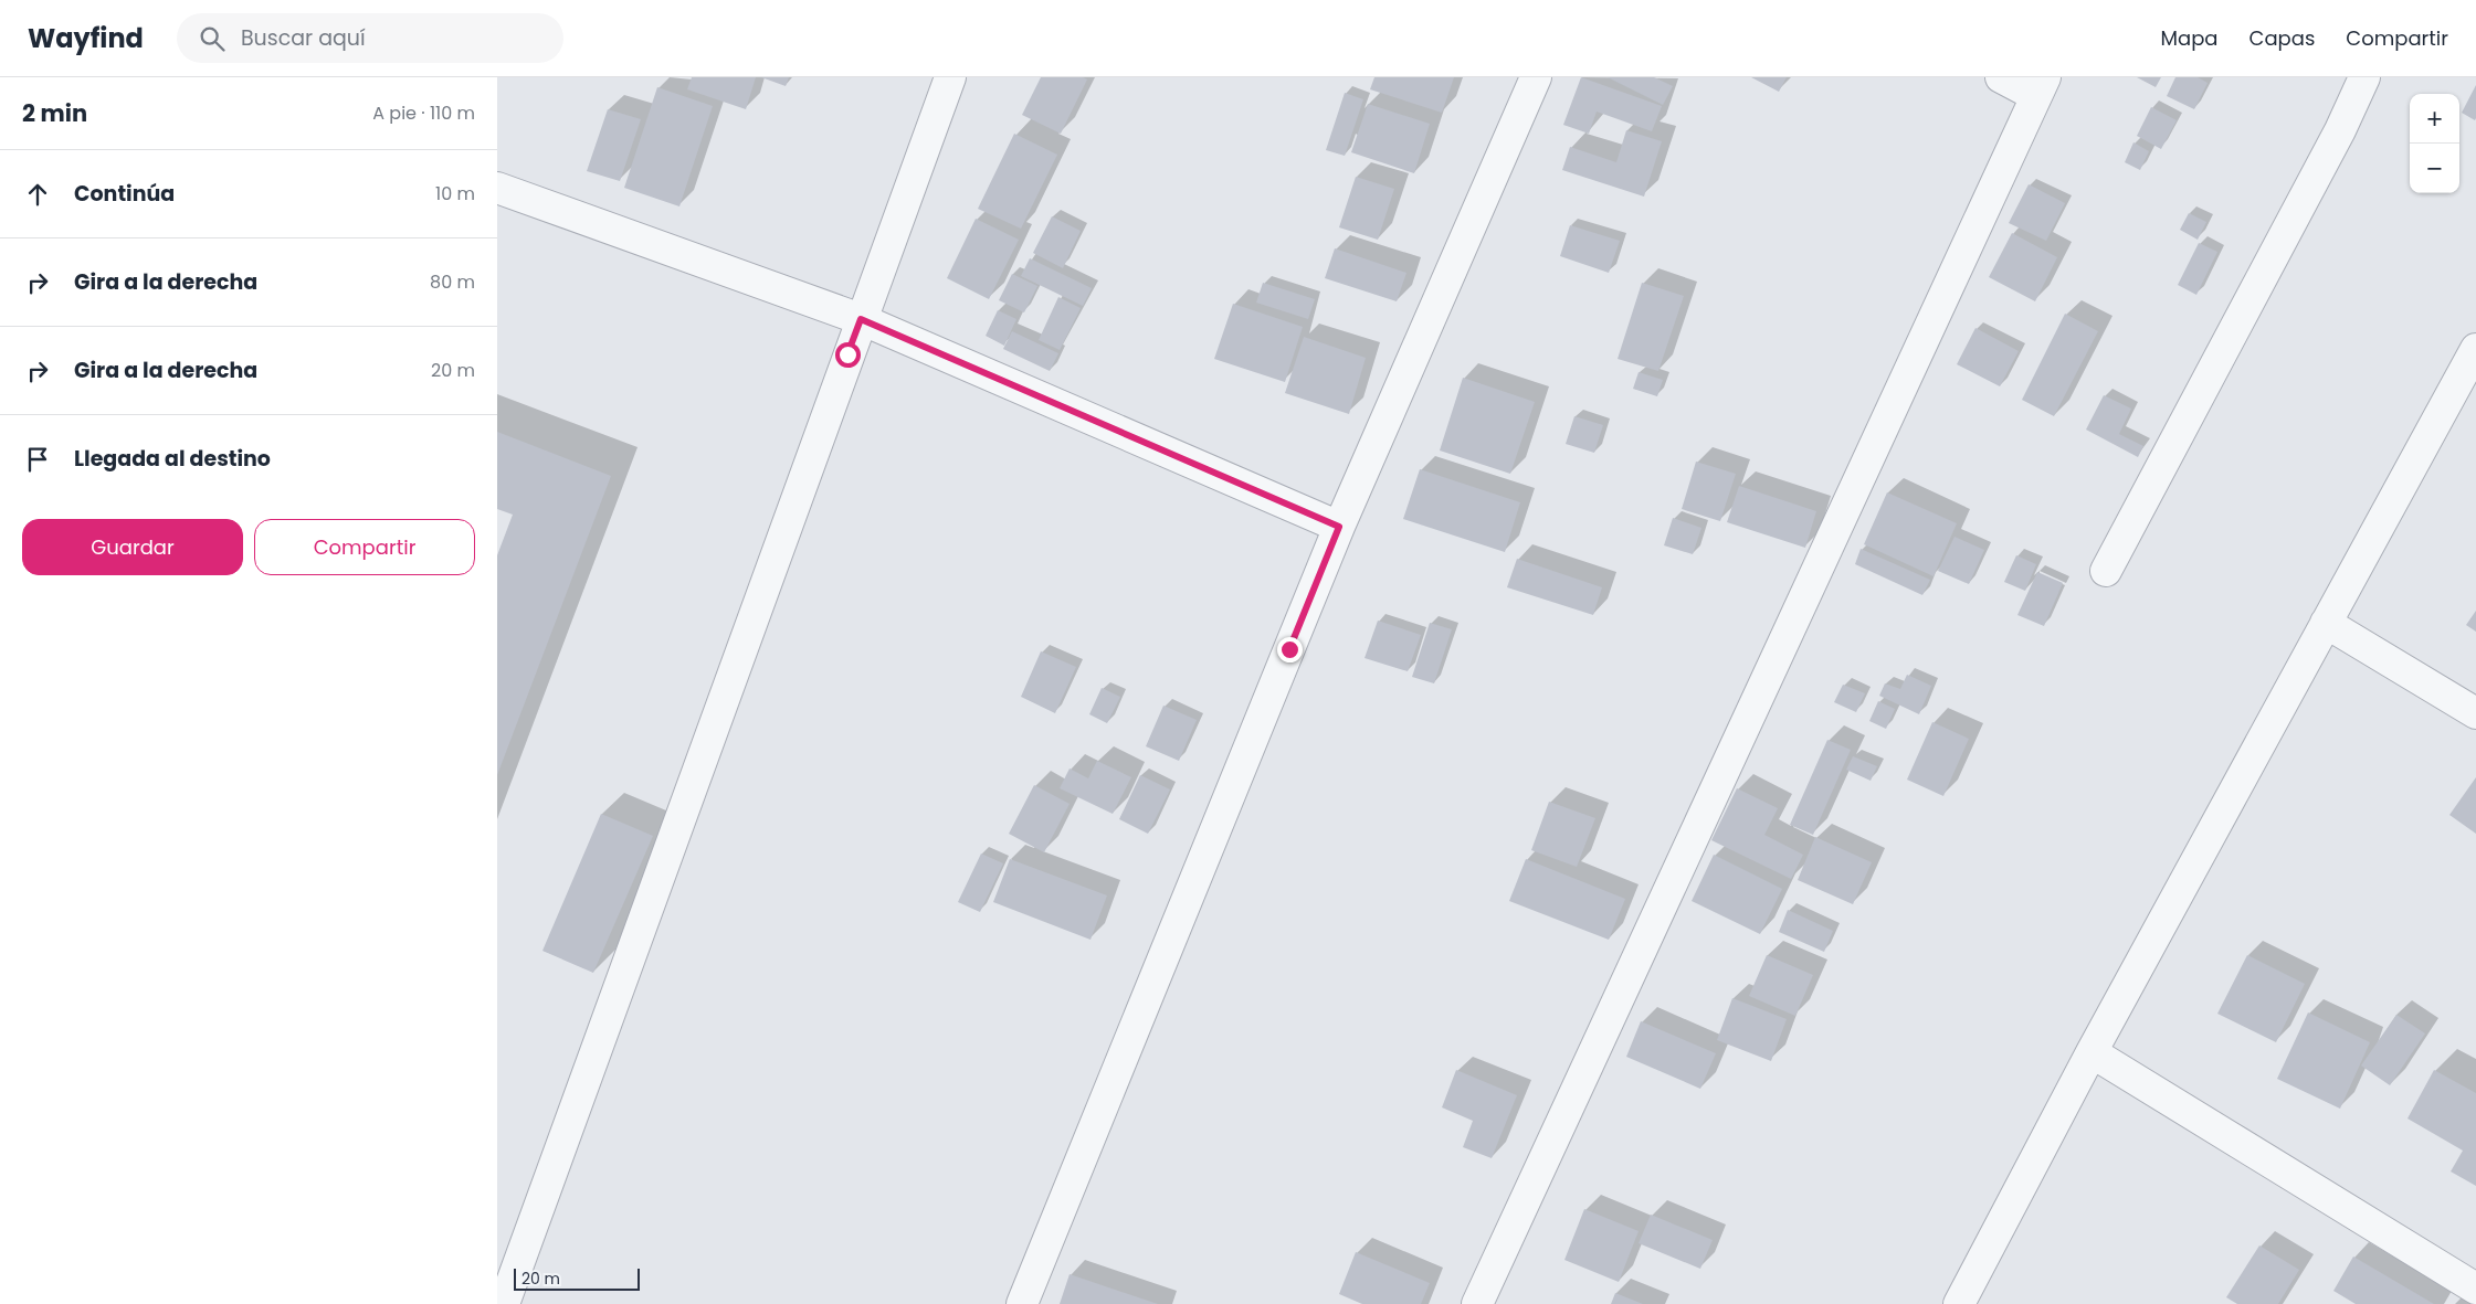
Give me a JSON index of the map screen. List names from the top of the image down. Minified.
{"scale_bar":"20 m","page":{"header":"Wayfind","search":"Buscar aquí","nav":["Mapa","Capas","Compartir"],"heading":["2 min","A pie · 110 m"],"map_buttons":["+","−"],"list":[["Continúa","10 m"],["Gira a la derecha","80 m"],["Gira a la derecha","20 m"],"Llegada al destino"],"buttons":["Guardar","Compartir"],"scale":"20 m"}}
